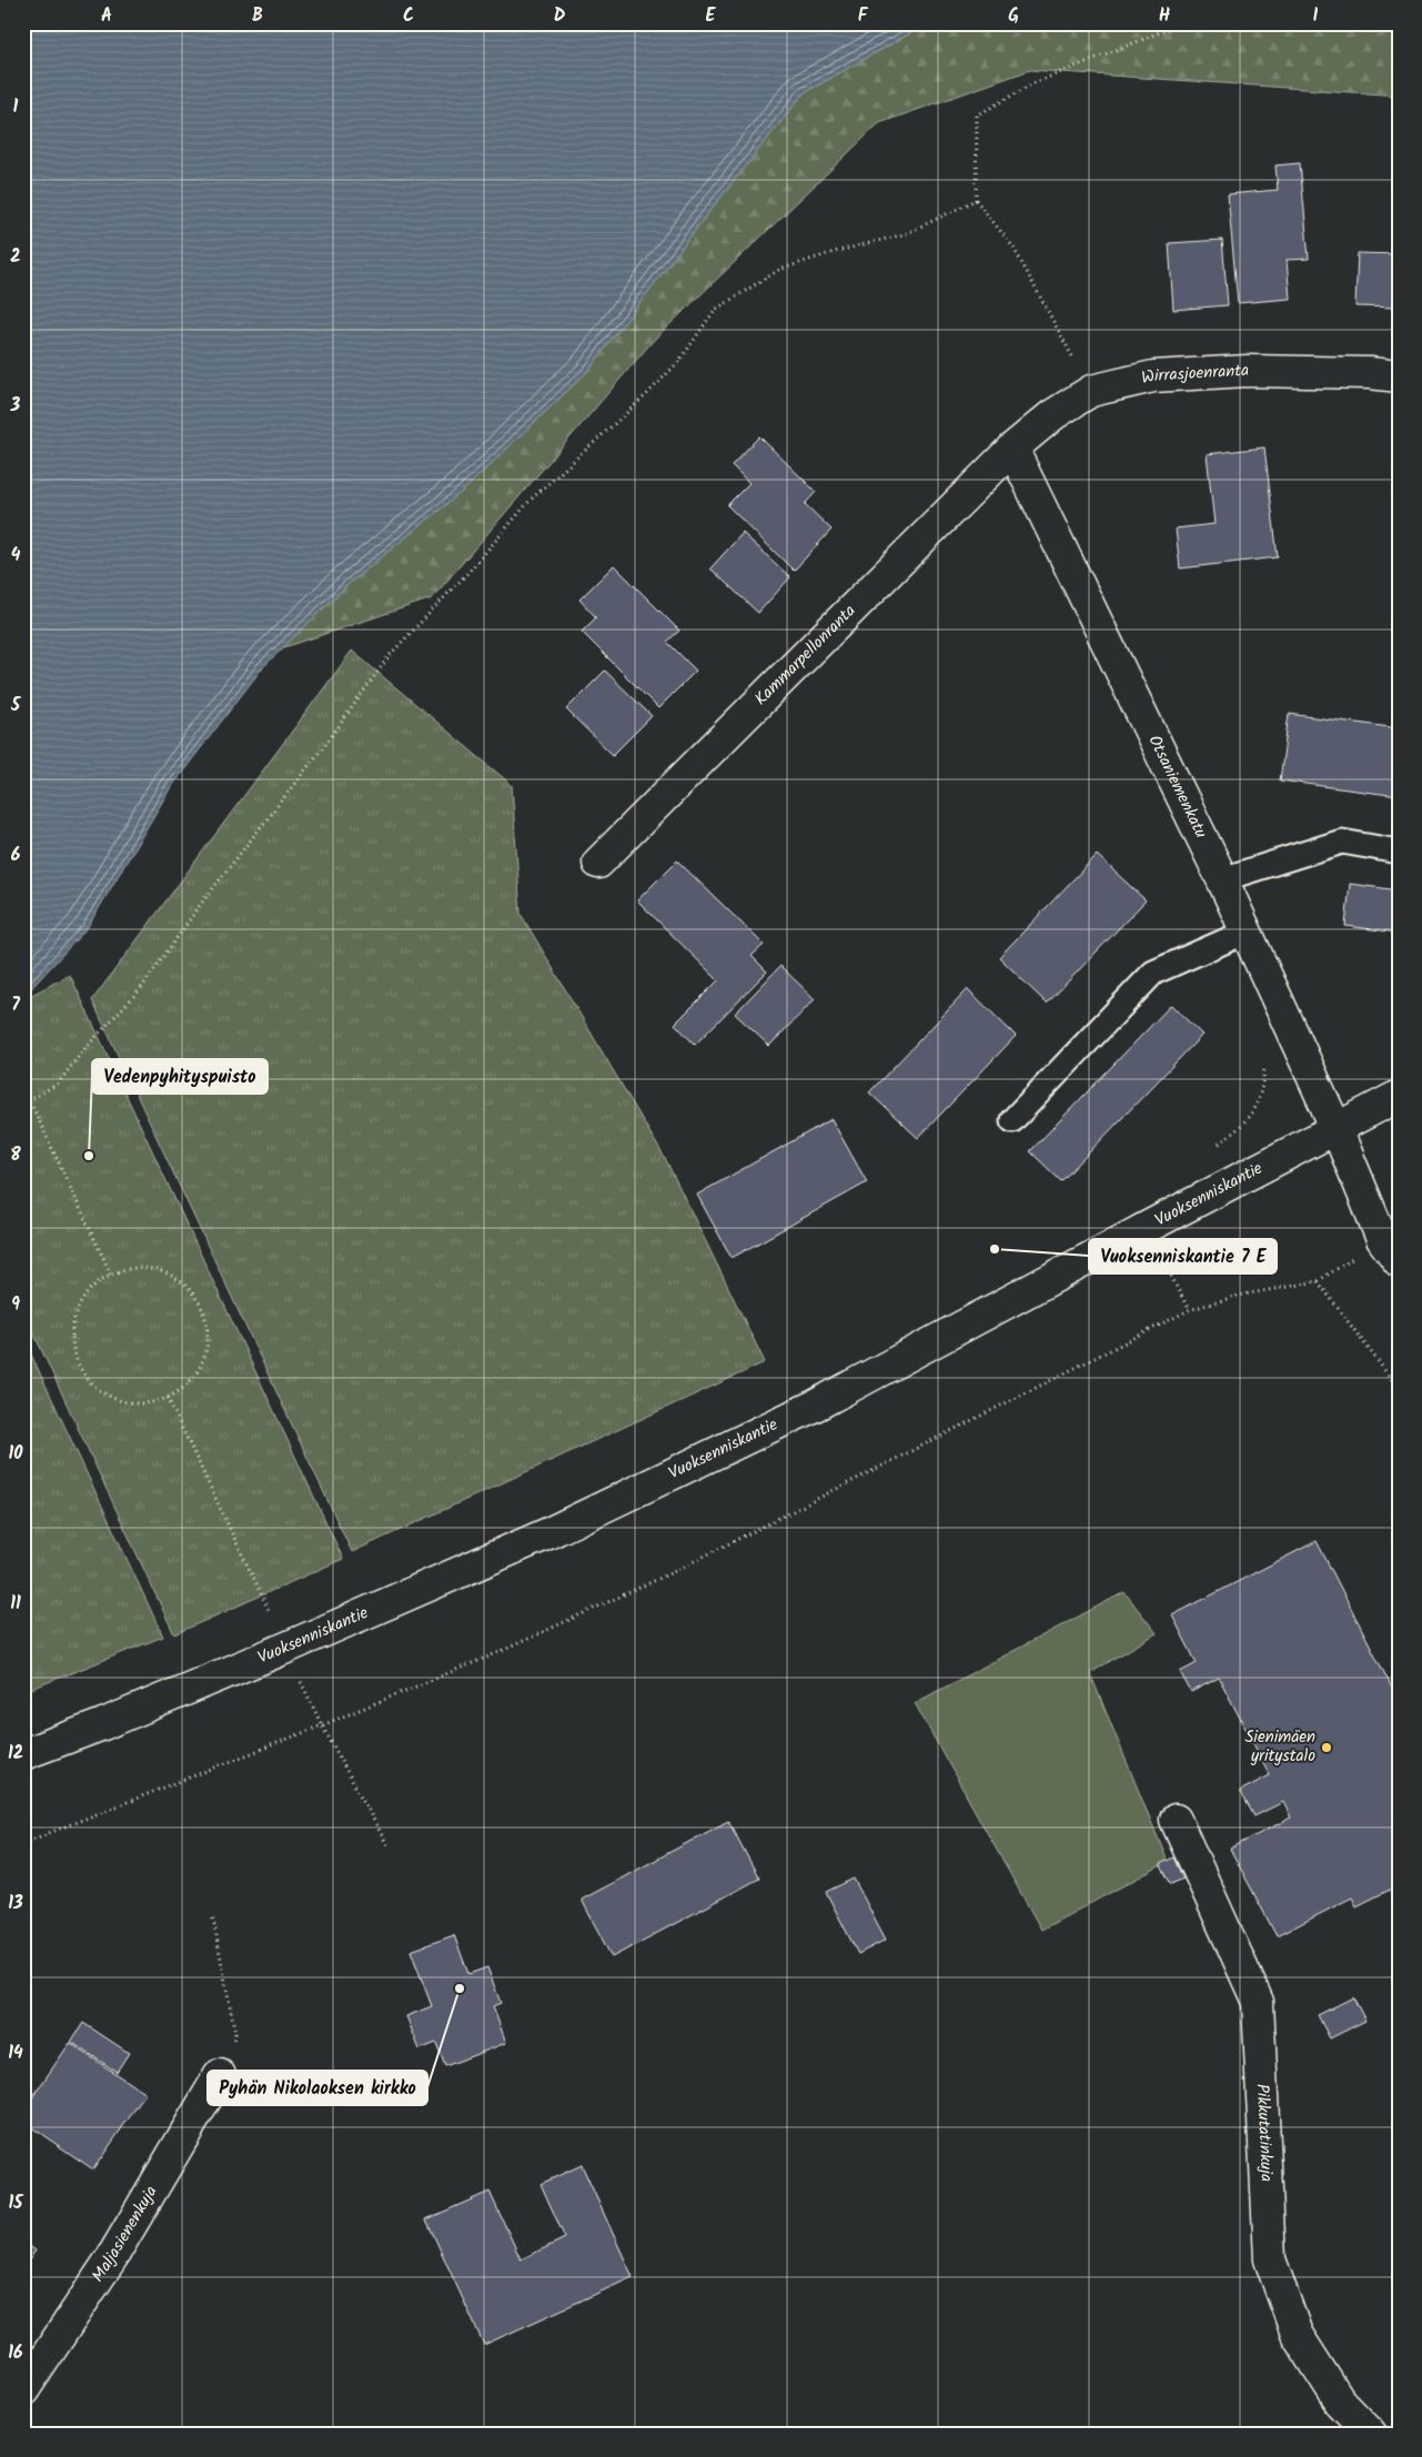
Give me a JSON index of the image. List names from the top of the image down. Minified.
{"streets":{"street":["Wirrasjoenranta","Kammarpellonranta","Otsaniemenkatu","Vuoksenniskantie","Pikkutatinkuja","Maljasienenkuja"]},"crossings":[["Wirrasjoenranta","Kammarpellonranta"],["Wirrasjoenranta","Otsaniemenkatu"],["Kammarpellonranta","Otsaniemenkatu"],["Otsaniemenkatu","Vuoksenniskantie"]],"places":["Vedenpyhityspuisto","Vuoksenniskantie 7 E","Sienimäen yritystalo","Pyhän Nikolaoksen kirkko"],"grid":{"columns":["A","B","C","D","E","F","G","H","I"],"rows":["1","2","3","4","5","6","7","8","9","10","11","12","13","14","15","16"]}}
